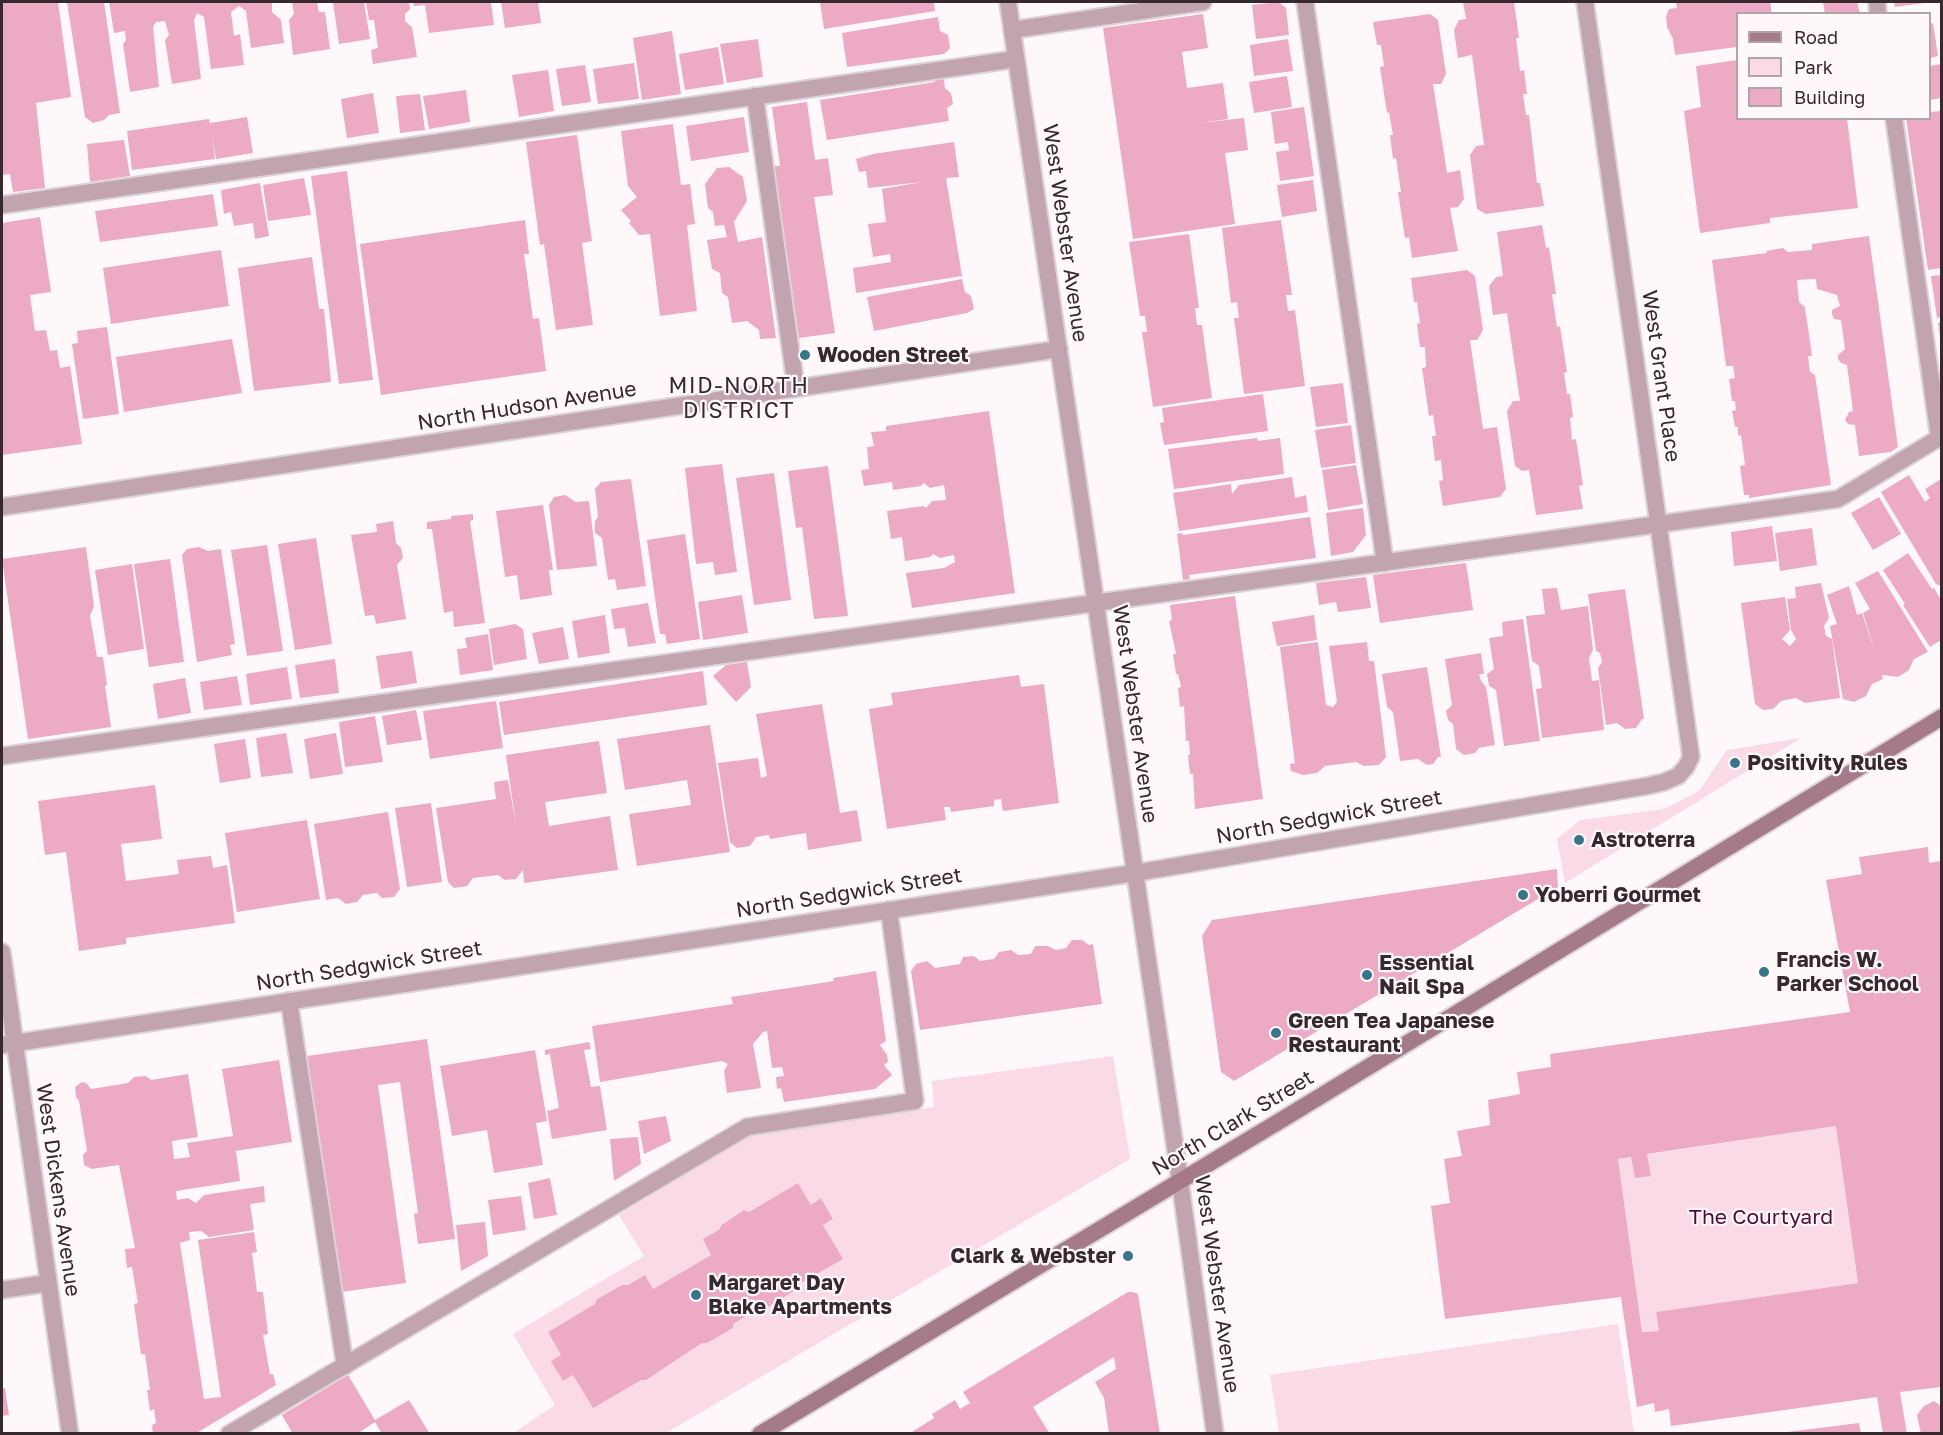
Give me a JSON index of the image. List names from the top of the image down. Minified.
{"streets":{"main road":["North Clark Street"],"street":["West Webster Avenue","West Grant Place","North Hudson Avenue","North Sedgwick Street","West Dickens Avenue"]},"crossings":[["West Webster Avenue","North Hudson Avenue"],["West Webster Avenue","North Sedgwick Street"],["West Webster Avenue","North Clark Street"],["West Grant Place","North Sedgwick Street"],["North Sedgwick Street","West Dickens Avenue"]],"districts":["MID-NORTH DISTRICT"],"parks":["The Courtyard"],"places":["Wooden Street","Positivity Rules","Astroterra","Yoberri Gourmet","Francis W. Parker School","Essential Nail Spa","Green Tea Japanese Restaurant","Clark & Webster","Margaret Day Blake Apartments"],"legend":["Road","Park","Building"]}
